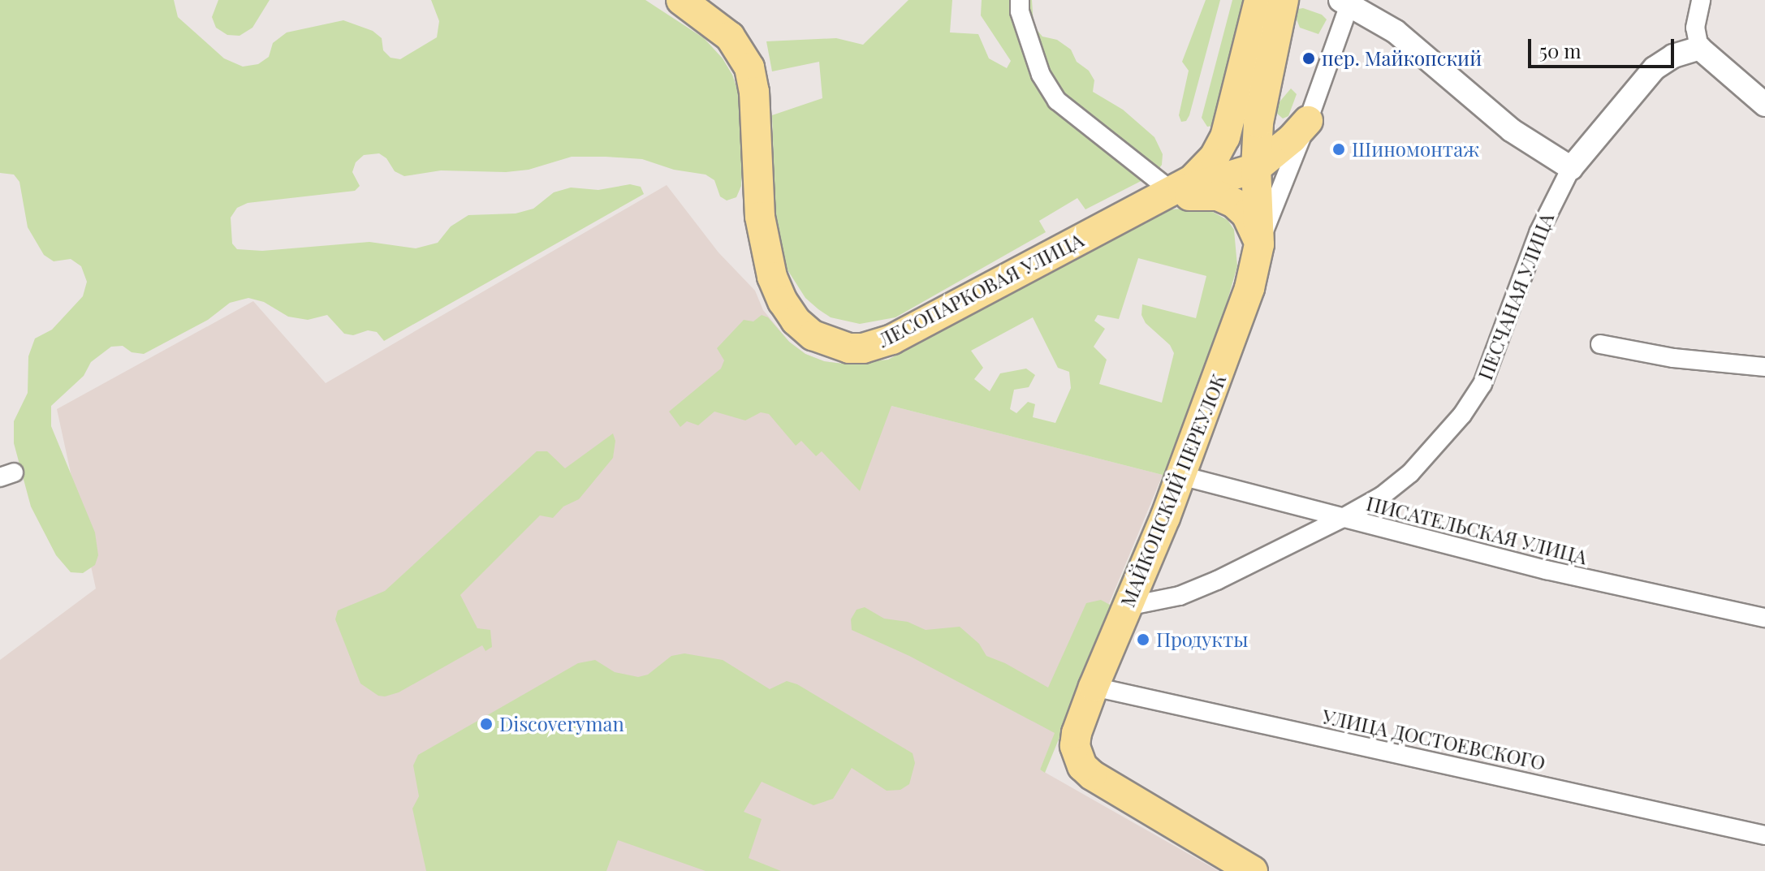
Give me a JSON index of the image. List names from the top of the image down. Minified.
{"streets":{"main road":["ЛЕСОПАРКОВАЯ УЛИЦА","МАЙКОПСКИЙ ПЕРЕУЛОК"],"street":["ПЕСЧАНАЯ УЛИЦА","ПИСАТЕЛЬСКАЯ УЛИЦА","УЛИЦА ДОСТОЕВСКОГО"]},"crossings":[["ПЕСЧАНАЯ УЛИЦА","МАЙКОПСКИЙ ПЕРЕУЛОК"],["ПЕСЧАНАЯ УЛИЦА","ПИСАТЕЛЬСКАЯ УЛИЦА"],["МАЙКОПСКИЙ ПЕРЕУЛОК","ПИСАТЕЛЬСКАЯ УЛИЦА"],["МАЙКОПСКИЙ ПЕРЕУЛОК","УЛИЦА ДОСТОЕВСКОГО"]],"places":["пер. Майкопский","Шиномонтаж","Продукты","Discoveryman"],"scale_bar":"50 m"}
